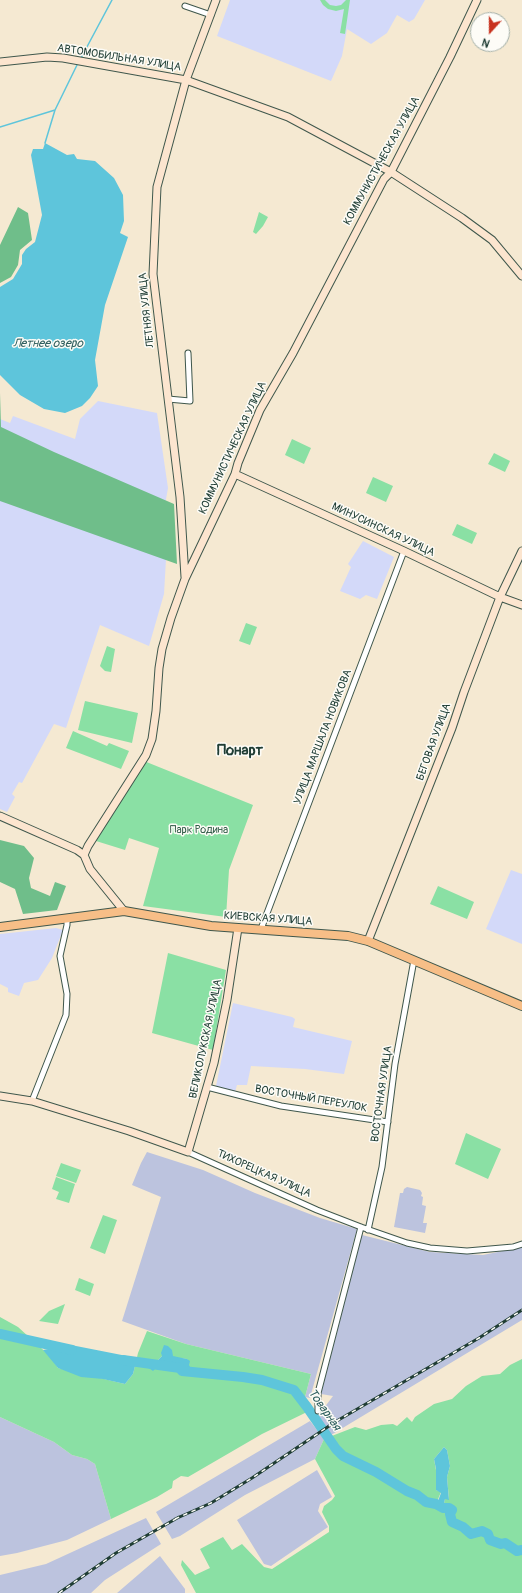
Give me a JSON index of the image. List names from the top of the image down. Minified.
{"streets":{"main road":["КИЕВСКАЯ УЛИЦА"],"street":["АВТОМОБИЛЬНАЯ УЛИЦА","КОММУНИСТИЧЕСКАЯ УЛИЦА","ЛЕТНЯЯ УЛИЦА","МИНУСИНСКАЯ УЛИЦА","УЛИЦА МАРШАЛА НОВИКОВА","БЕГОВАЯ УЛИЦА","ВЕЛИКОЛУКСКАЯ УЛИЦА","ВОСТОЧНАЯ УЛИЦА","ВОСТОЧНЫЙ ПЕРЕУЛОК","ТИХОРЕЦКАЯ УЛИЦА"]},"crossings":[["АВТОМОБИЛЬНАЯ УЛИЦА","КОММУНИСТИЧЕСКАЯ УЛИЦА"],["АВТОМОБИЛЬНАЯ УЛИЦА","ЛЕТНЯЯ УЛИЦА"],["КОММУНИСТИЧЕСКАЯ УЛИЦА","ЛЕТНЯЯ УЛИЦА"],["КОММУНИСТИЧЕСКАЯ УЛИЦА","МИНУСИНСКАЯ УЛИЦА"],["МИНУСИНСКАЯ УЛИЦА","УЛИЦА МАРШАЛА НОВИКОВА"],["МИНУСИНСКАЯ УЛИЦА","БЕГОВАЯ УЛИЦА"],["УЛИЦА МАРШАЛА НОВИКОВА","КИЕВСКАЯ УЛИЦА"],["БЕГОВАЯ УЛИЦА","КИЕВСКАЯ УЛИЦА"],["КИЕВСКАЯ УЛИЦА","ВЕЛИКОЛУКСКАЯ УЛИЦА"],["КИЕВСКАЯ УЛИЦА","ВОСТОЧНАЯ УЛИЦА"],["ВЕЛИКОЛУКСКАЯ УЛИЦА","ВОСТОЧНЫЙ ПЕРЕУЛОК"],["ВЕЛИКОЛУКСКАЯ УЛИЦА","ТИХОРЕЦКАЯ УЛИЦА"],["ВОСТОЧНАЯ УЛИЦА","ВОСТОЧНЫЙ ПЕРЕУЛОК"],["ВОСТОЧНАЯ УЛИЦА","ТИХОРЕЦКАЯ УЛИЦА"]],"districts":["Понарт"],"water":["Летнее озеро","Товарная"],"parks":["Парк Родина"],"north":"bottom"}
